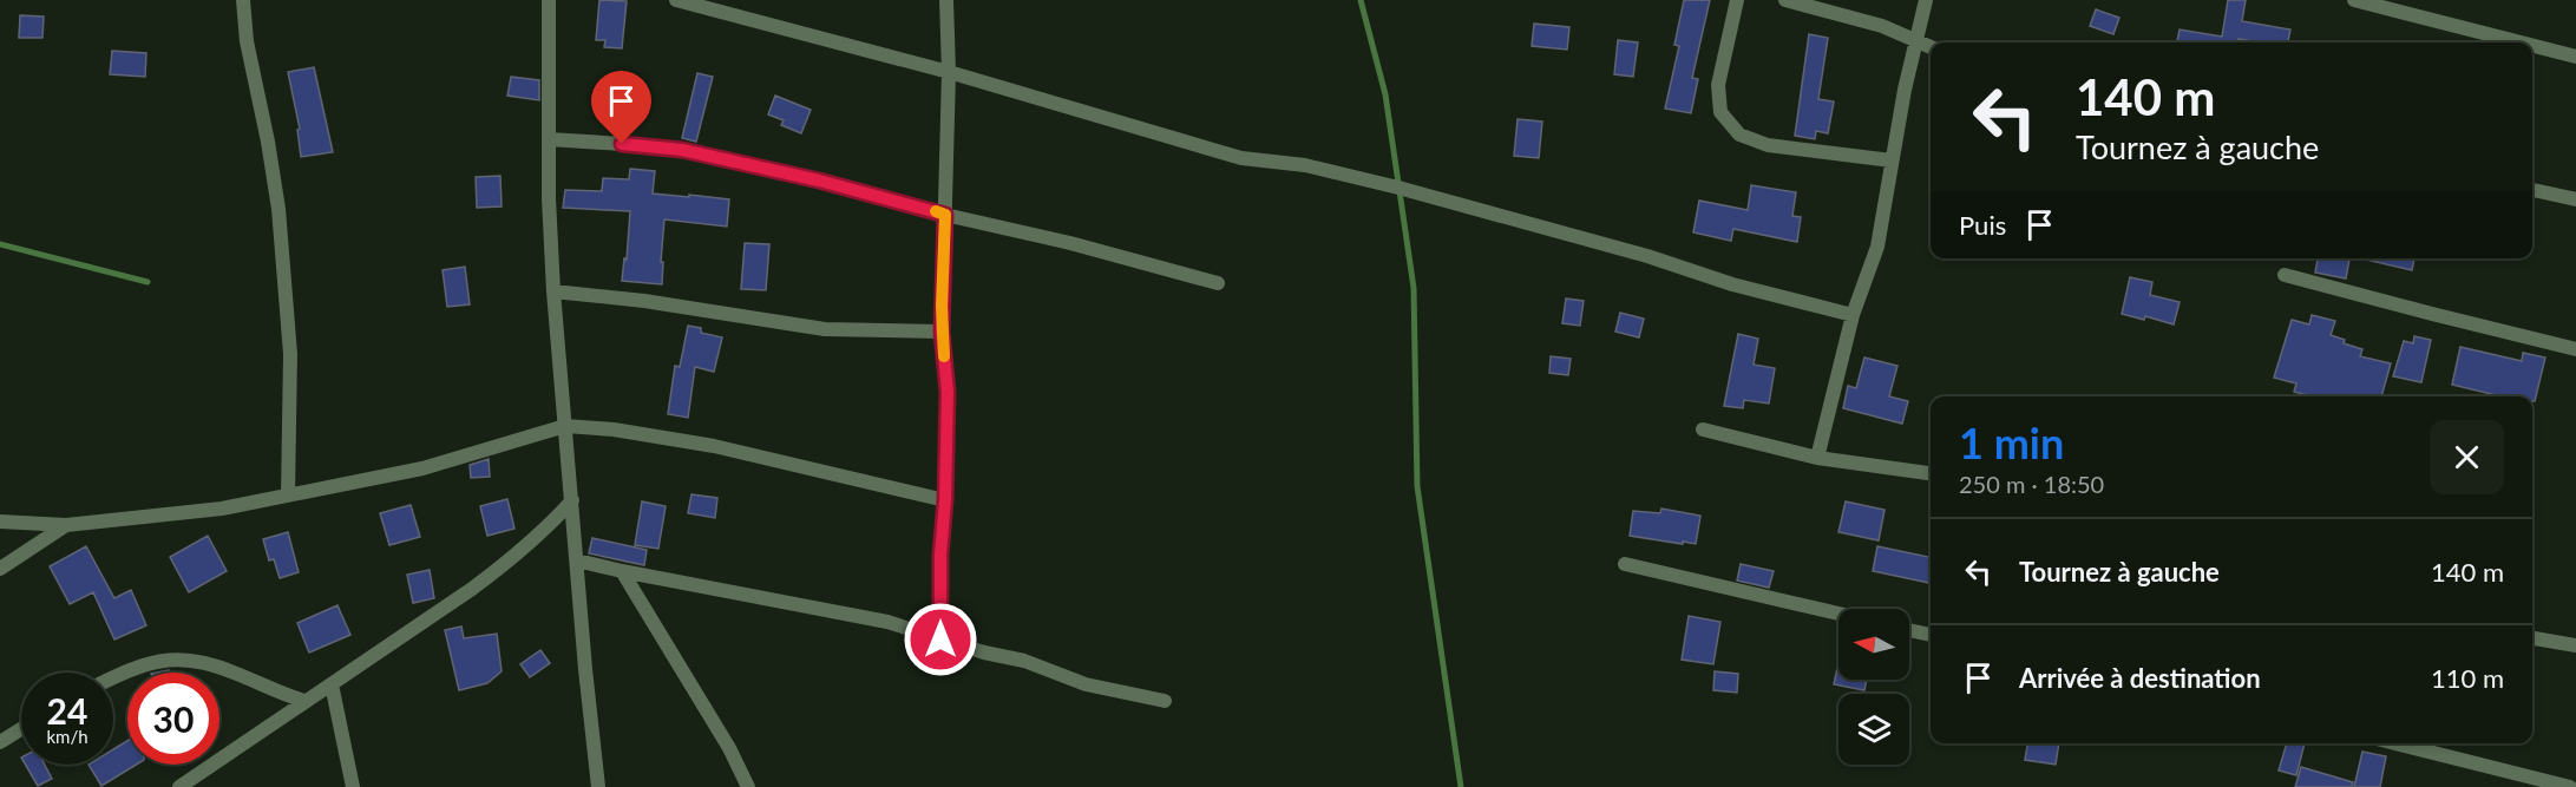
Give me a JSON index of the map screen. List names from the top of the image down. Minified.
{"north":"left","page":{"turn":["140 m","Tournez à gauche"],"then":"Puis","heading":["1 min","250 m · 18:50"],"list":[{"name":"Tournez à gauche","value":"140 m"},{"name":"Arrivée à destination","value":"110 m"}],"speed":"24 km/h","limit":"30"}}
